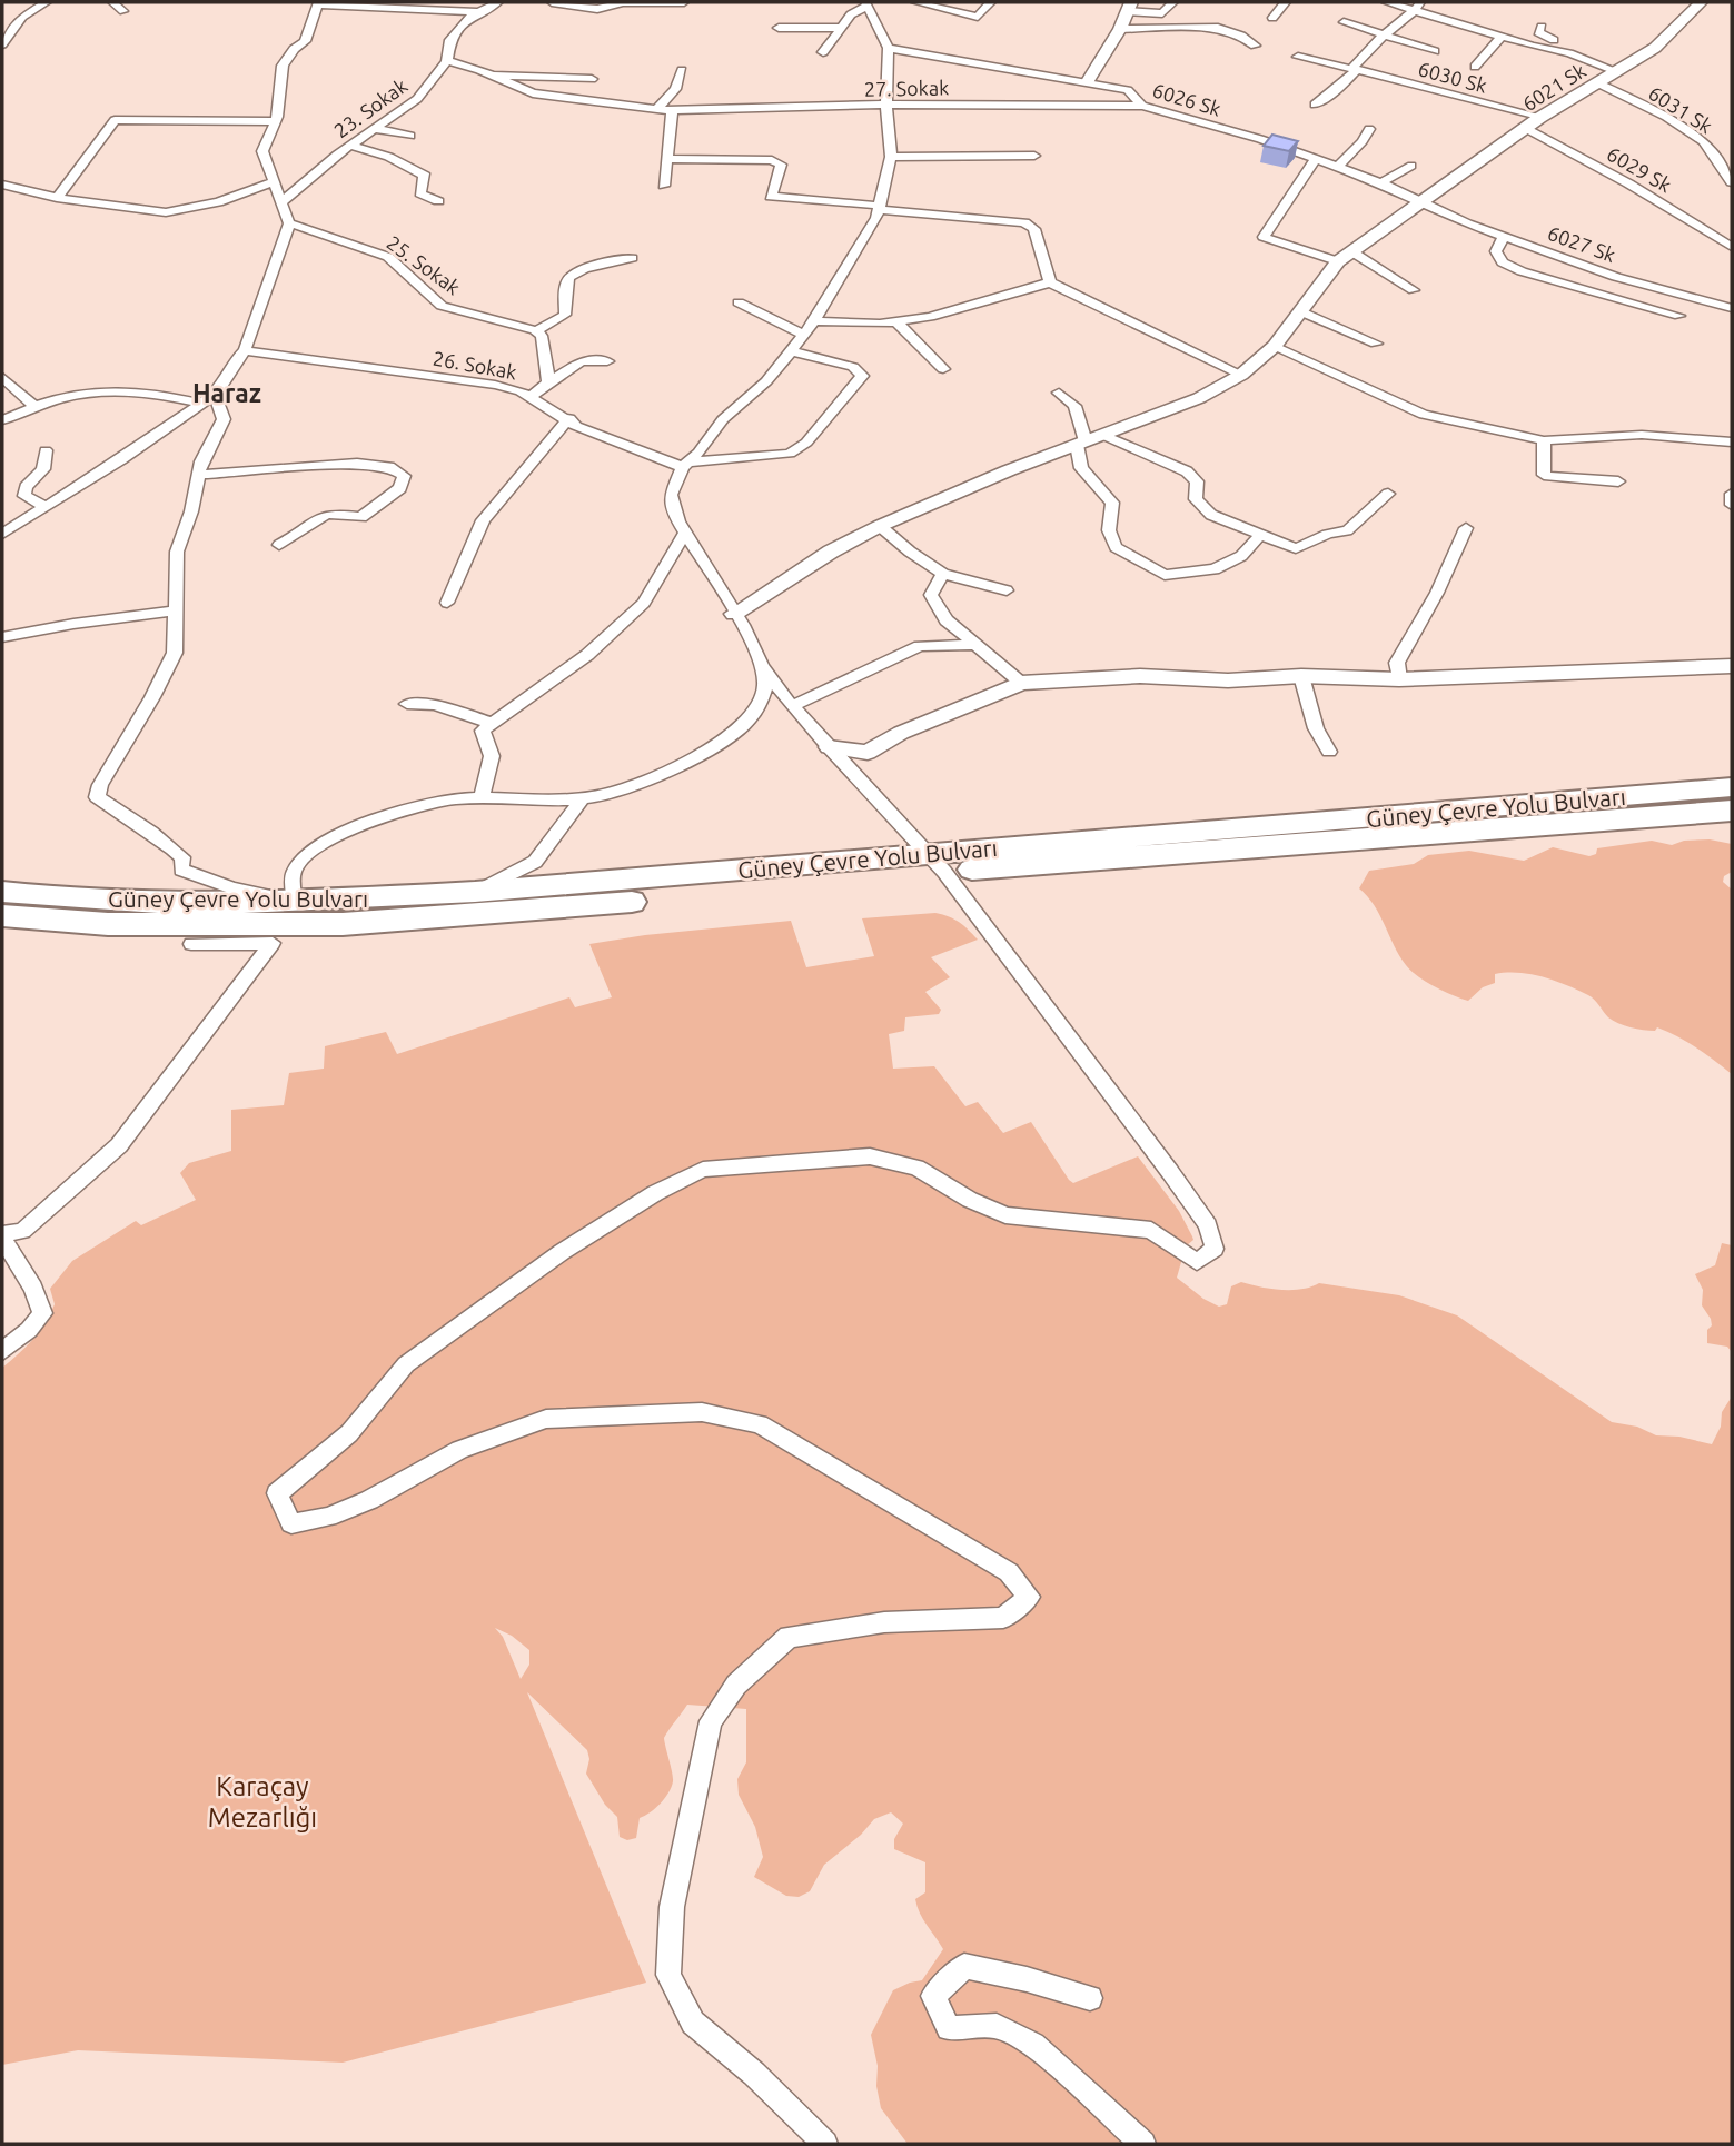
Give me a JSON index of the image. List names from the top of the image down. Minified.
{"streets":{"highway":["Güney Çevre Yolu Bulvarı"],"street":["6030 Sk","6021 Sk","27. Sokak","6026 Sk","23. Sokak","6031 Sk","6029 Sk","6027 Sk","25. Sokak","26. Sokak"]},"crossings":[["6030 Sk","6021 Sk"],["6021 Sk","6026 Sk"],["6021 Sk","6031 Sk"],["6021 Sk","6029 Sk"],["6021 Sk","6027 Sk"],["27. Sokak","6026 Sk"],["27. Sokak","23. Sokak"],["6026 Sk","6027 Sk"]],"districts":["Haraz"],"parks":["Karaçay Mezarlığı"]}
